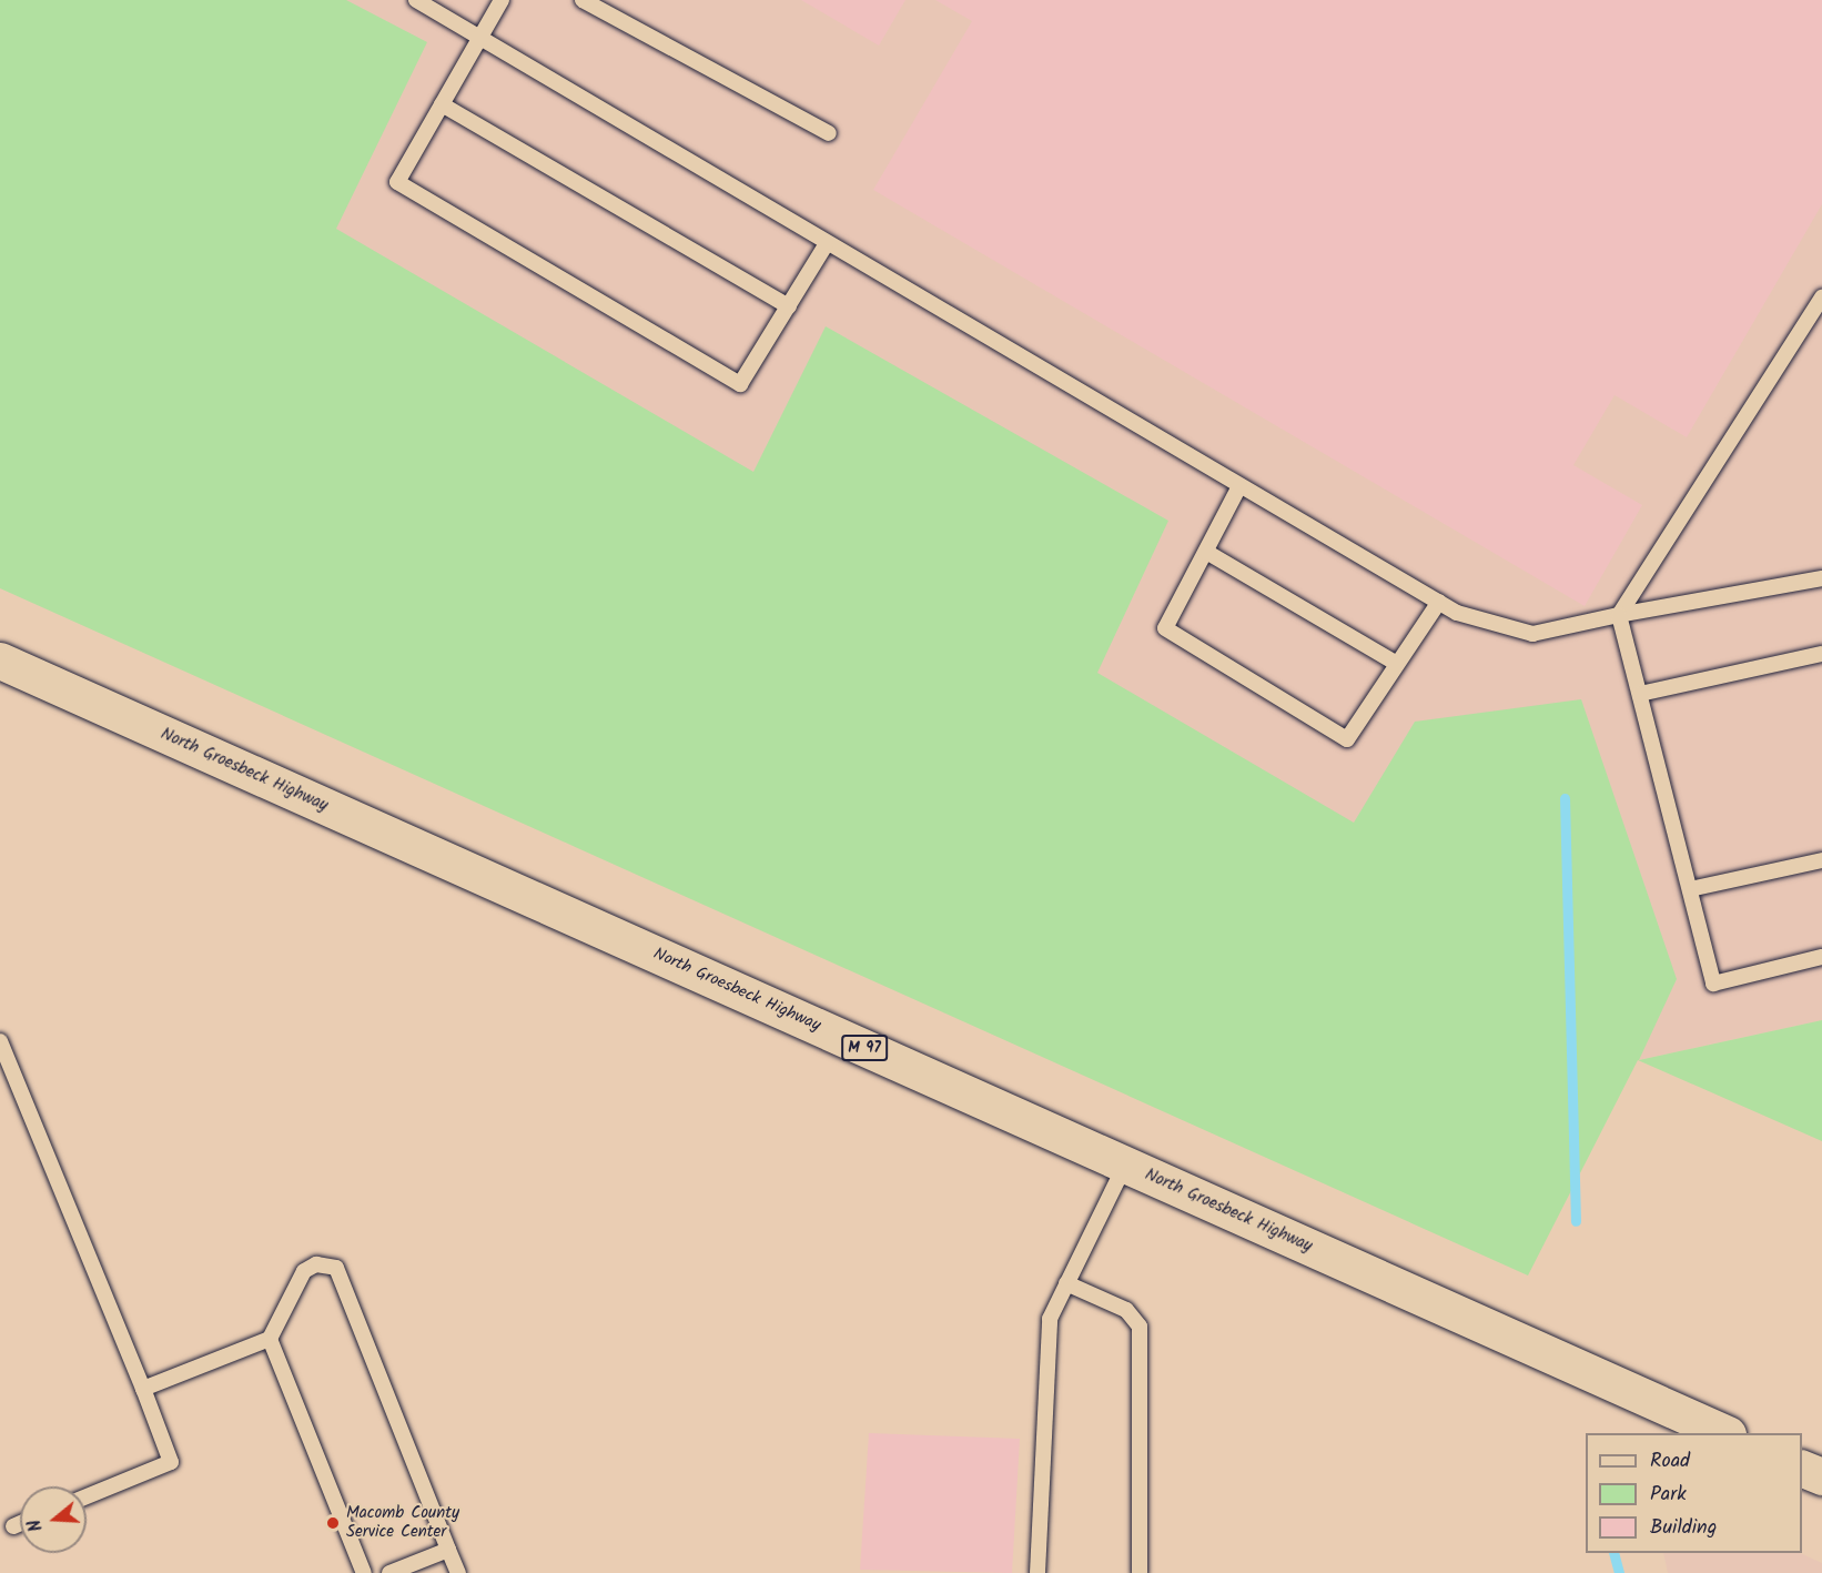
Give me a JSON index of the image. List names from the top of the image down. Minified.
{"streets":{"main road":["North Groesbeck Highway","M 97"]},"places":["Macomb County Service Center"],"legend":["Road","Park","Building"],"north":"left"}
